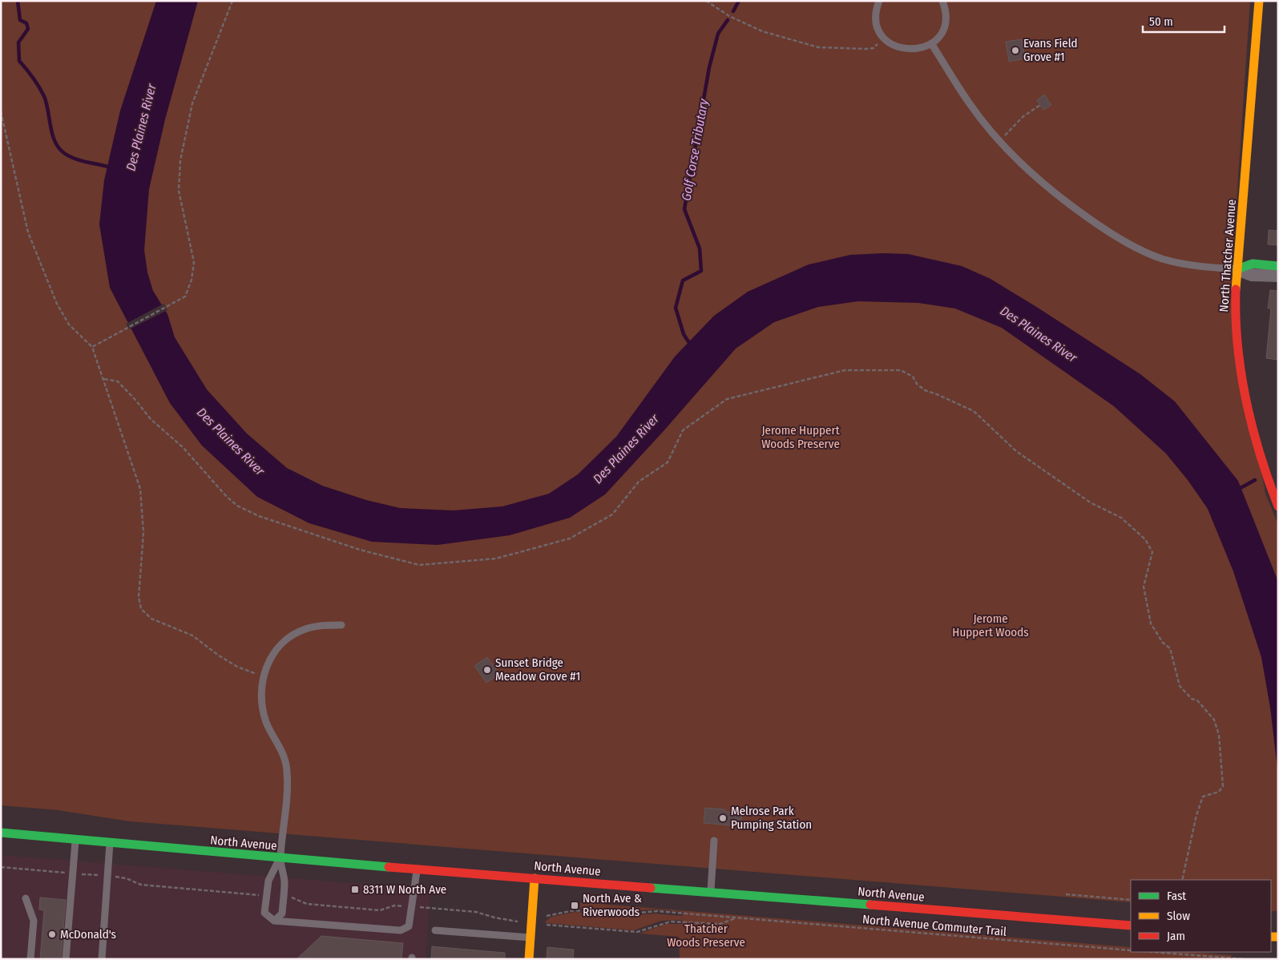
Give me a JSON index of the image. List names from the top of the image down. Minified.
{"streets":{"main road":["North Thatcher Avenue","North Avenue"],"path":["North Avenue Commuter Trail"]},"water":["Des Plaines River","Golf Corse Tributary"],"parks":["Jerome Huppert Woods Preserve","Jerome Huppert Woods","Thatcher Woods Preserve"],"places":{"other":["Evans Field Grove #1","Sunset Bridge Meadow Grove #1","Melrose Park Pumping Station","McDonald's"],"transit":["8311 W North Ave","North Ave & Riverwoods"]},"legend":["Fast","Slow","Jam"],"scale_bar":"50 m"}
